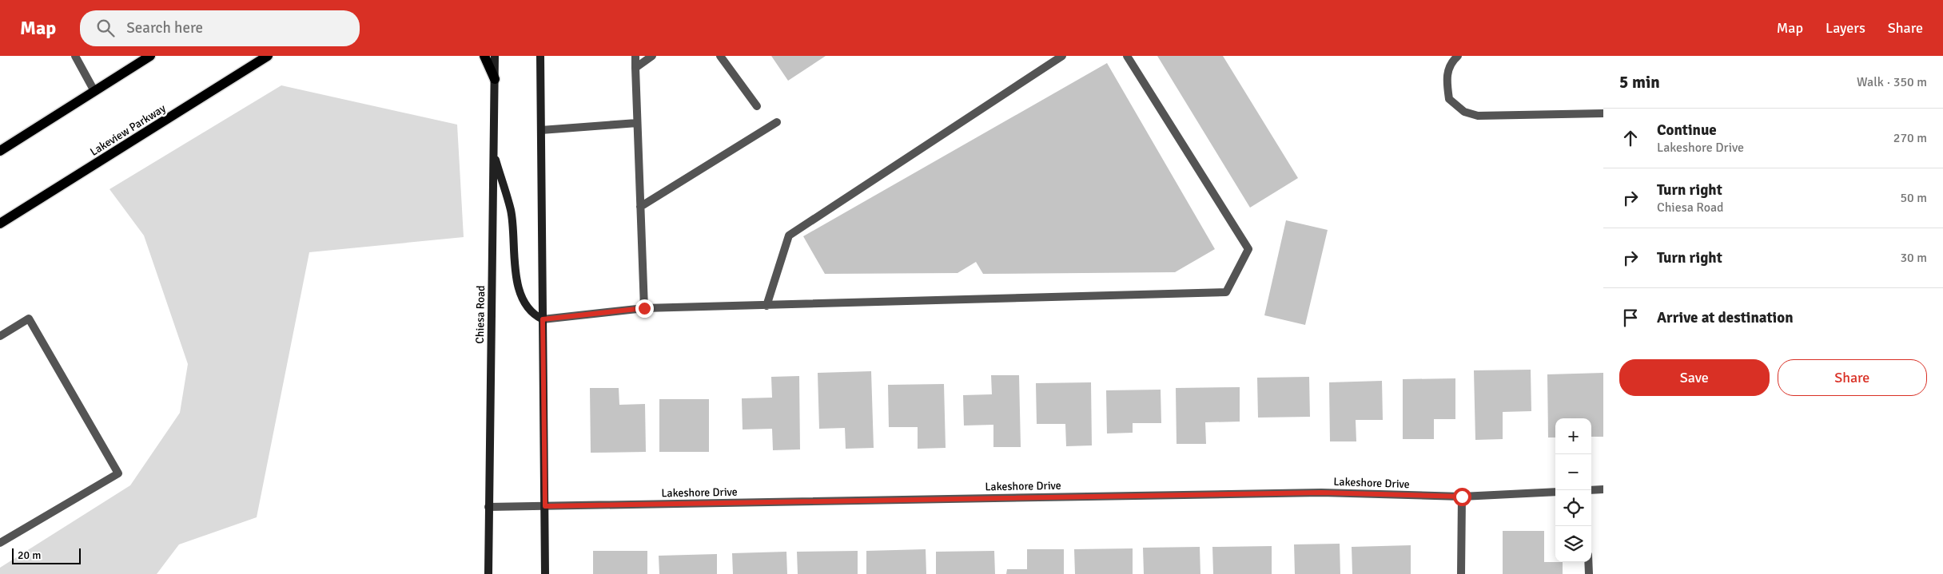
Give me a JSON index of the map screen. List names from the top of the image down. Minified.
{"streets":{"main road":["Lakeview Parkway","Chiesa Road"],"street":["Lakeshore Drive"]},"crossings":[["Chiesa Road","Lakeshore Drive"]],"scale_bar":"20 m","page":{"header":"Map","search":"Search here","nav":["Map","Layers","Share"],"heading":["5 min","Walk · 350 m"],"list":[["Continue","Lakeshore Drive","270 m"],["Turn right","Chiesa Road","50 m"],["Turn right","30 m"],"Arrive at destination"],"buttons":["Save","Share"],"map_buttons":["+","−"],"scale":"20 m"}}
